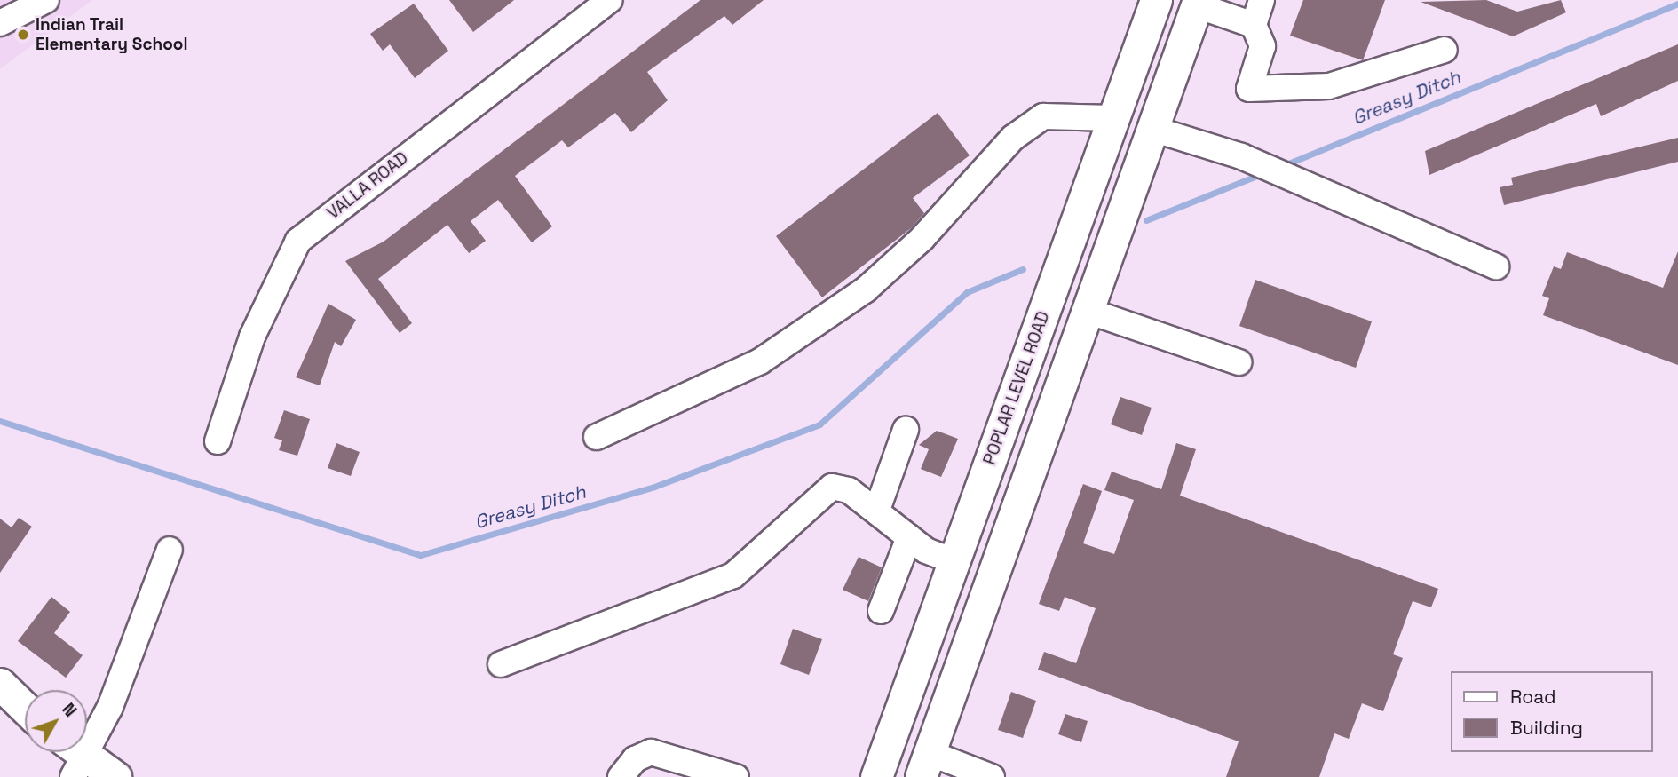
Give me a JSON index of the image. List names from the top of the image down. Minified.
{"streets":{"main road":["POPLAR LEVEL ROAD"],"street":["VALLA ROAD"]},"water":["Greasy Ditch"],"places":["Indian Trail Elementary School"],"legend":["Road","Building"],"north":"top right"}
